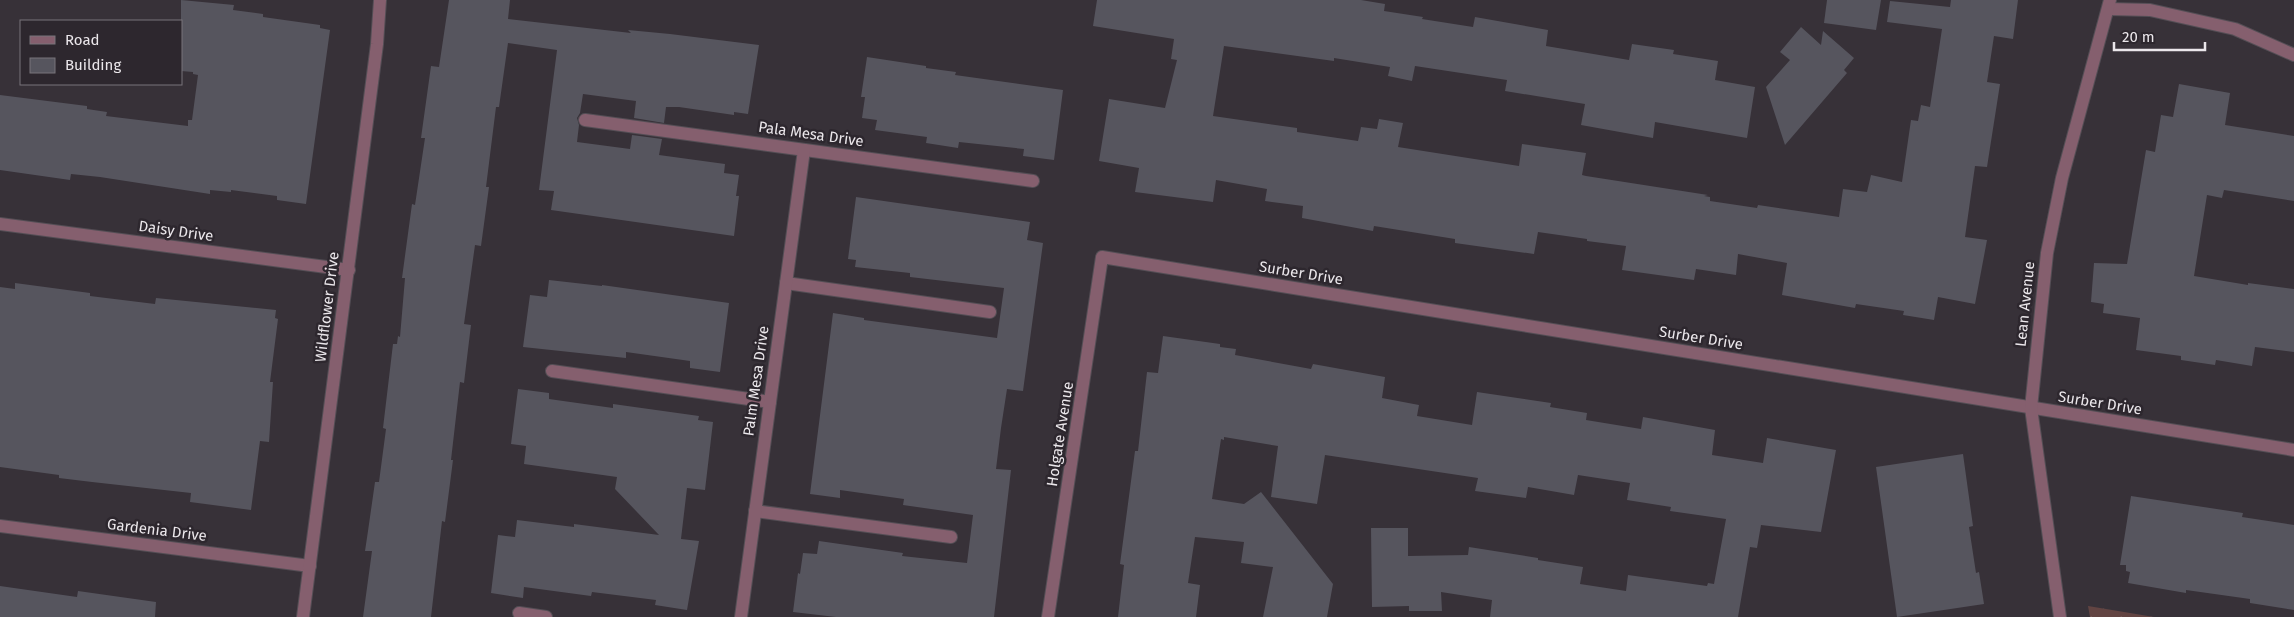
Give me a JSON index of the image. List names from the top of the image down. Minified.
{"streets":{"street":["Pala Mesa Drive","Daisy Drive","Surber Drive","Lean Avenue","Wildflower Drive","Palm Mesa Drive","Holgate Avenue","Gardenia Drive"]},"crossings":[["Pala Mesa Drive","Palm Mesa Drive"],["Daisy Drive","Wildflower Drive"],["Surber Drive","Lean Avenue"],["Surber Drive","Holgate Avenue"],["Wildflower Drive","Gardenia Drive"]],"legend":["Road","Building"],"scale_bar":"20 m"}
